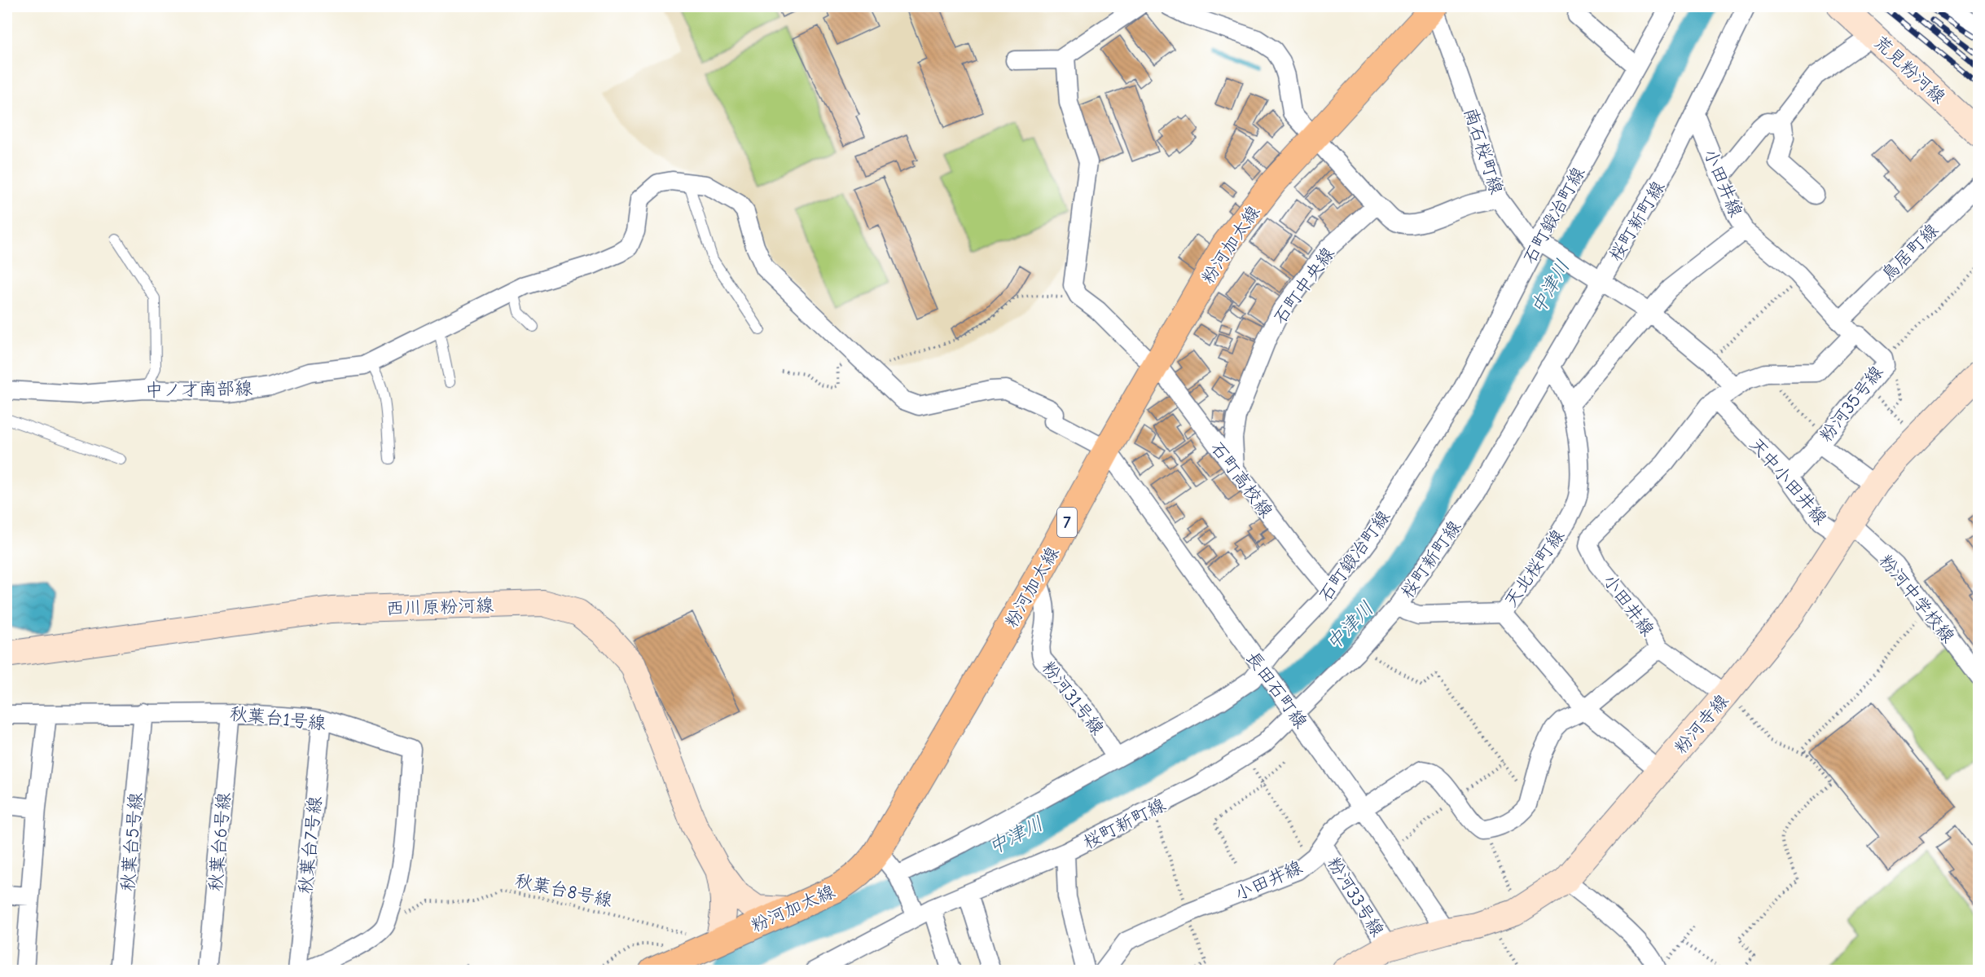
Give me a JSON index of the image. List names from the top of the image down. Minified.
{"streets":{"main road":["荒見粉河線","粉河加太線","7","西川原粉河線","粉河寺線"],"street":["南石桜町線","小田井線","石町鍛冶町線","桜町新町線","鳥居町線","石町中央線","中ノ才南部線","粉河35号線","石町高校線","天中小田井線","天北桜町線","粉河中学校線","長田石町線","粉河31号線","秋葉台1号線","秋葉台5号線","秋葉台6号線","秋葉台7号線","粉河33号線"],"path":["秋葉台8号線"]},"crossings":[["南石桜町線","石町鍛冶町線"],["南石桜町線","桜町新町線"],["南石桜町線","粉河加太線"],["小田井線","桜町新町線"],["小田井線","鳥居町線"],["小田井線","粉河35号線"],["小田井線","天北桜町線"],["小田井線","長田石町線"],["小田井線","粉河33号線"],["石町鍛冶町線","石町高校線"],["石町鍛冶町線","長田石町線"],["石町鍛冶町線","粉河31号線"],["桜町新町線","天北桜町線"],["桜町新町線","長田石町線"],["粉河加太線","中ノ才南部線"],["粉河加太線","石町高校線"],["粉河加太線","西川原粉河線"],["粉河加太線","長田石町線"],["粉河加太線","粉河31号線"],["粉河加太線","秋葉台8号線"],["石町中央線","石町高校線"],["中ノ才南部線","長田石町線"],["粉河35号線","天中小田井線"],["天中小田井線","粉河中学校線"],["天中小田井線","粉河寺線"],["天北桜町線","粉河寺線"],["粉河中学校線","粉河寺線"],["西川原粉河線","秋葉台8号線"],["長田石町線","粉河寺線"],["秋葉台1号線","秋葉台5号線"],["秋葉台1号線","秋葉台6号線"],["秋葉台1号線","秋葉台7号線"],["秋葉台1号線","秋葉台8号線"],["粉河寺線","粉河33号線"]],"water":["中津川"]}
